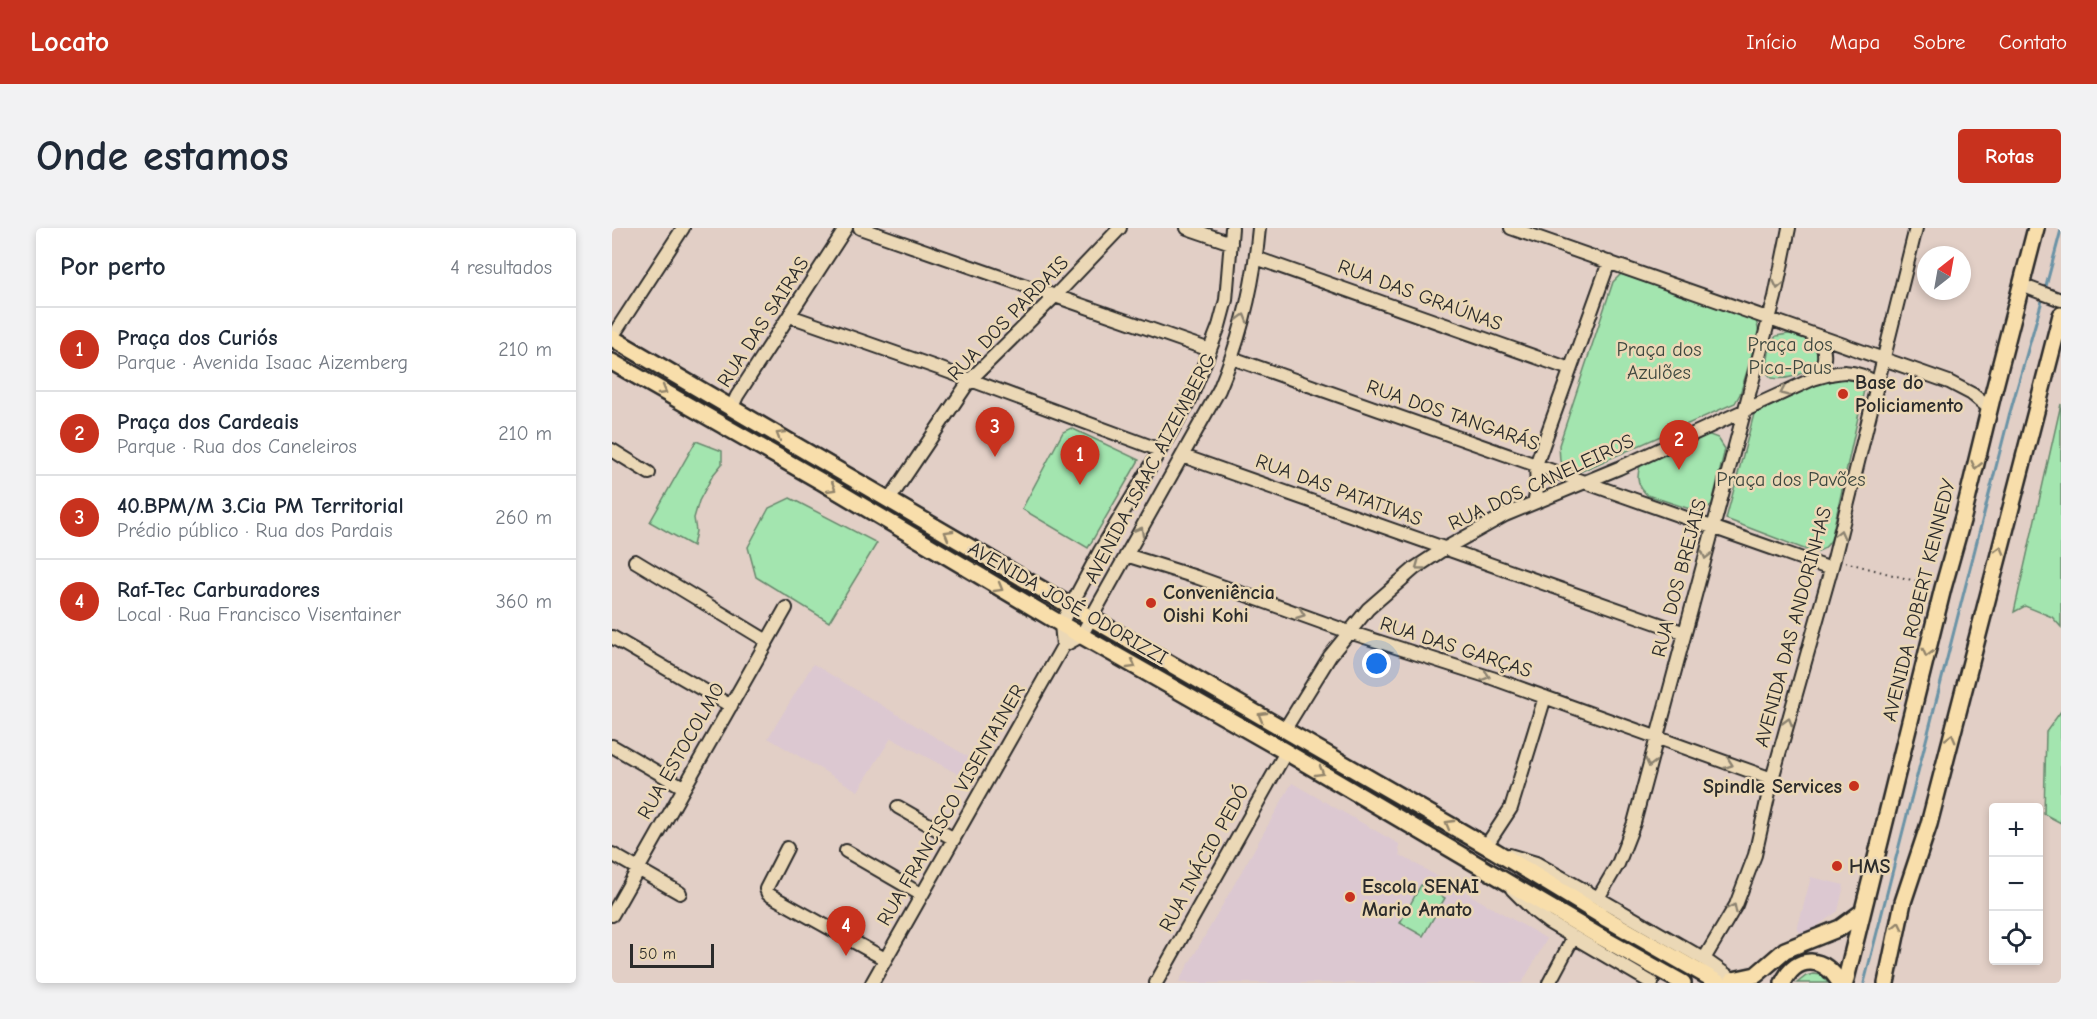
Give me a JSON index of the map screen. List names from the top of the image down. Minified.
{"streets":{"main road":["AVENIDA ROBERT KENNEDY","AVENIDA JOSÉ ODORIZZI"],"street":["RUA DAS GRAÚNAS","RUA DOS PARDAIS","RUA DAS SAIRAS","RUA DOS TANGARÁS","AVENIDA ISAAC AIZEMBERG","RUA DOS CANELEIROS","RUA DAS PATATIVAS","RUA DOS BREJAIS","AVENIDA DAS ANDORINHAS","RUA DAS GARÇAS","RUA ESTOCOLMO","RUA FRANCISCO VISENTAINER","RUA INÁCIO PEDÓ"]},"crossings":[["RUA DAS GRAÚNAS","AVENIDA ISAAC AIZEMBERG"],["RUA DOS PARDAIS","AVENIDA JOSÉ ODORIZZI"],["RUA DAS SAIRAS","AVENIDA JOSÉ ODORIZZI"],["RUA DOS TANGARÁS","AVENIDA ISAAC AIZEMBERG"],["RUA DOS TANGARÁS","RUA DOS CANELEIROS"],["RUA DOS TANGARÁS","RUA DOS BREJAIS"],["RUA DOS TANGARÁS","AVENIDA DAS ANDORINHAS"],["AVENIDA ISAAC AIZEMBERG","RUA DAS PATATIVAS"],["AVENIDA ISAAC AIZEMBERG","AVENIDA JOSÉ ODORIZZI"],["AVENIDA ISAAC AIZEMBERG","RUA DAS GARÇAS"],["RUA DOS CANELEIROS","RUA DAS PATATIVAS"],["RUA DOS CANELEIROS","RUA DOS BREJAIS"],["RUA DOS CANELEIROS","AVENIDA JOSÉ ODORIZZI"],["RUA DOS CANELEIROS","AVENIDA DAS ANDORINHAS"],["RUA DOS CANELEIROS","RUA DAS GARÇAS"],["RUA DAS PATATIVAS","RUA DOS BREJAIS"],["RUA DOS BREJAIS","AVENIDA JOSÉ ODORIZZI"],["RUA DOS BREJAIS","RUA DAS GARÇAS"],["AVENIDA JOSÉ ODORIZZI","AVENIDA DAS ANDORINHAS"],["AVENIDA JOSÉ ODORIZZI","RUA INÁCIO PEDÓ"],["AVENIDA DAS ANDORINHAS","RUA DAS GARÇAS"]],"one_way":["RUA DOS BREJAIS","AVENIDA DAS ANDORINHAS","RUA DAS GARÇAS"],"parks":["Praça dos Pica-Paus","Praça dos Azulões","Praça dos Pavões"],"places":["Base do Policiamento","Conveniência Oishi Kohi","Spindle Services","HMS","Escola SENAI Mario Amato"],"scale_bar":"50 m","north":"top right","page":{"header":"Locato","nav":["Início","Mapa","Sobre","Contato"],"buttons":"Rotas","title":"Onde estamos","heading":["Por perto","4 resultados"],"list":[{"mark":"1","name":"Praça dos Curiós","note":"Parque · Avenida Isaac Aizemberg","value":"210 m"},{"mark":"2","name":"Praça dos Cardeais","note":"Parque · Rua dos Caneleiros","value":"210 m"},{"mark":"3","name":"40.BPM/M 3.Cia PM Territorial","note":"Prédio público · Rua dos Pardais","value":"260 m"},{"mark":"4","name":"Raf-Tec Carburadores","note":"Local · Rua Francisco Visentainer","value":"360 m"}],"pins":["3","2","1","4"],"map_buttons":["+","−"],"scale":"50 m"}}
